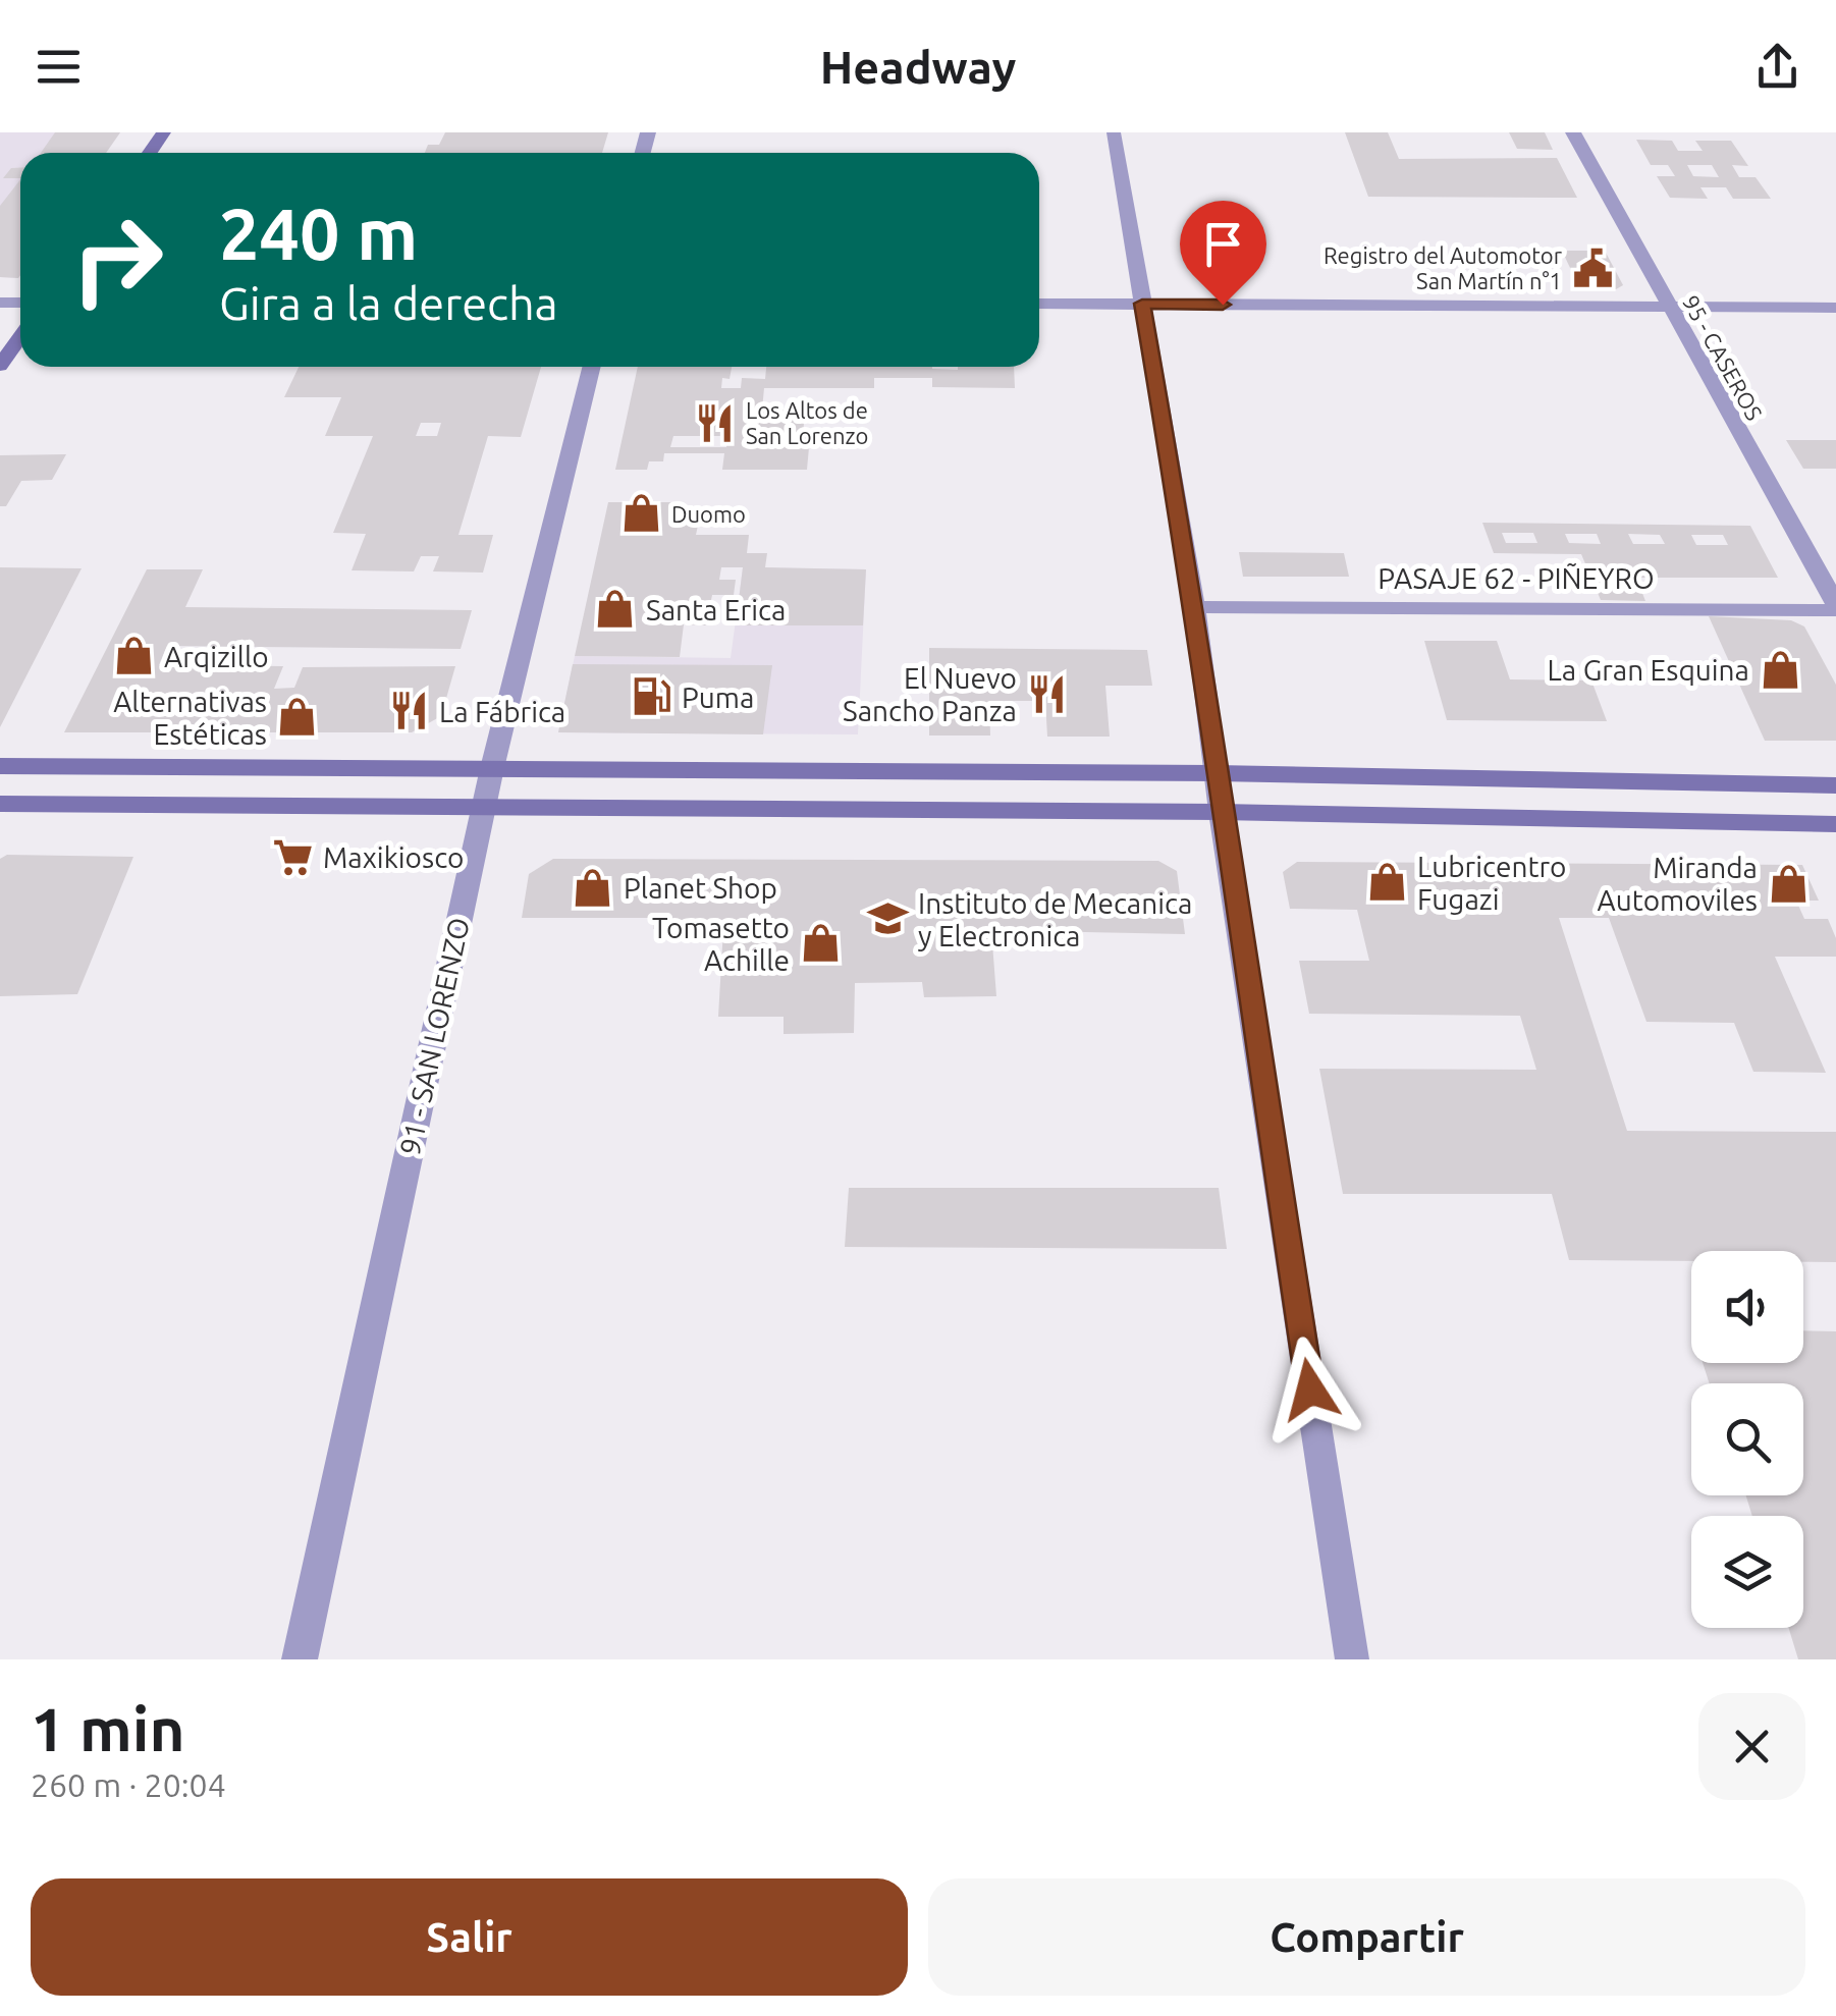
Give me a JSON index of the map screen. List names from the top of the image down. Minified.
{"streets":{"street":["95 - CASEROS","PASAJE 62 - PIÑEYRO","91 - SAN LORENZO"]},"crossings":[["95 - CASEROS","PASAJE 62 - PIÑEYRO"]],"places":{"public building":["Registro del Automotor San Martín n°1"],"restaurant":["Los Altos de San Lorenzo","El Nuevo Sancho Panza","La Fábrica"],"shop":["Duomo","Santa Erica","Arqizillo","La Gran Esquina","Alternativas Estéticas","Lubricentro Fugazi","Miranda Automoviles","Planet Shop","Tomasetto Achille"],"fuel station":["Puma"],"supermarket":["Maxikiosco"],"school or university":["Instituto de Mecanica y Electronica"]},"page":{"header":"Headway","turn":["240 m","Gira a la derecha"],"heading":["1 min","260 m · 20:04"],"buttons":["Salir","Compartir"]}}
